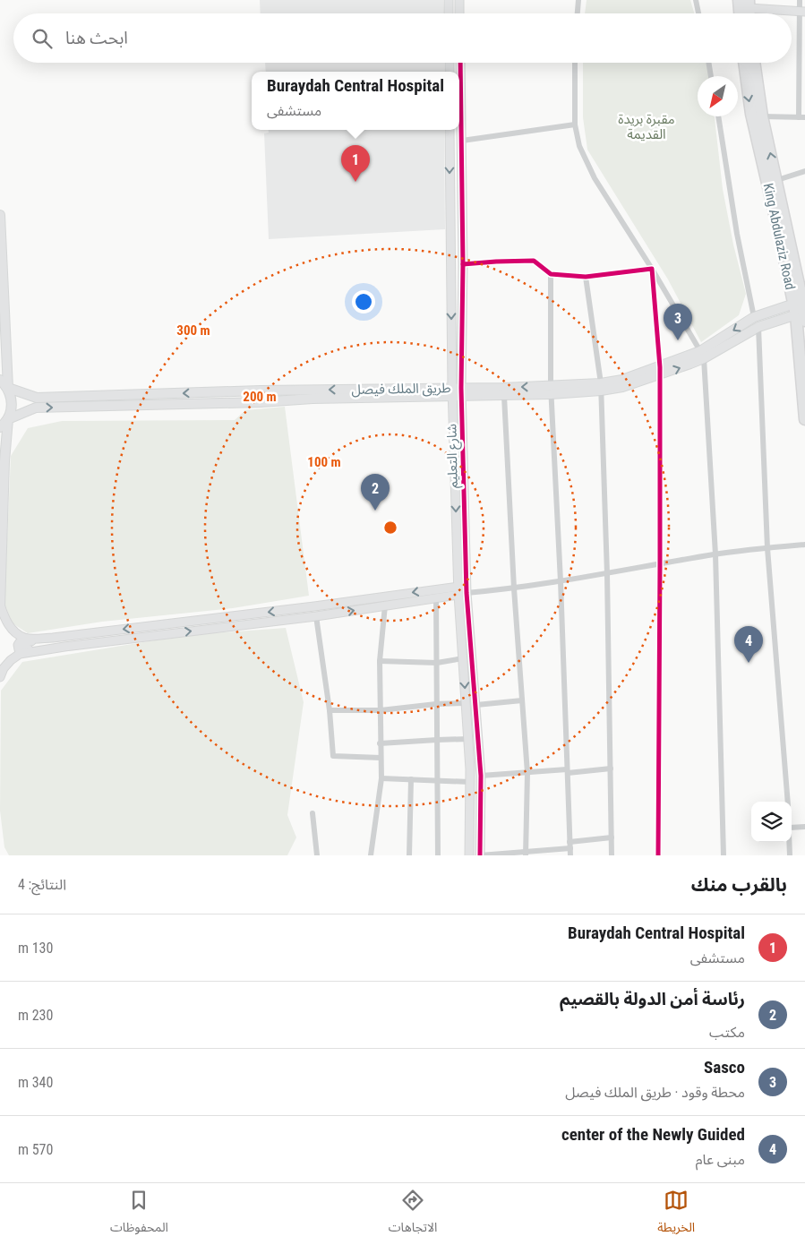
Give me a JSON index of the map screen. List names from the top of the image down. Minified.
{"streets":{"highway":["King Abdulaziz Road"],"main road":["طريق الملك فيصل"],"street":["شارع التعليم"]},"crossings":[["King Abdulaziz Road","طريق الملك فيصل"],["طريق الملك فيصل","شارع التعليم"]],"parks":["مقبرة بريدة القديمة"],"north":"bottom left","page":{"search":"ابحث هنا","popup":["Buraydah Central Hospital","مستشفى"],"pins":["1","3","2","4"],"heading":["بالقرب منك","النتائج: 4"],"list":[{"mark":"1","name":"Buraydah Central Hospital","note":"مستشفى","value":"130 m"},{"mark":"2","name":"رئاسة أمن الدولة بالقصيم","note":"مكتب","value":"230 m"},{"mark":"3","name":"Sasco","note":"محطة وقود · طريق الملك فيصل","value":"340 m"},{"mark":"4","name":"center of the Newly Guided","note":"مبنى عام","value":"570 m"}],"nav":["الخريطة","الاتجاهات","المحفوظات"]},"rings":["300 m","200 m","100 m"]}
